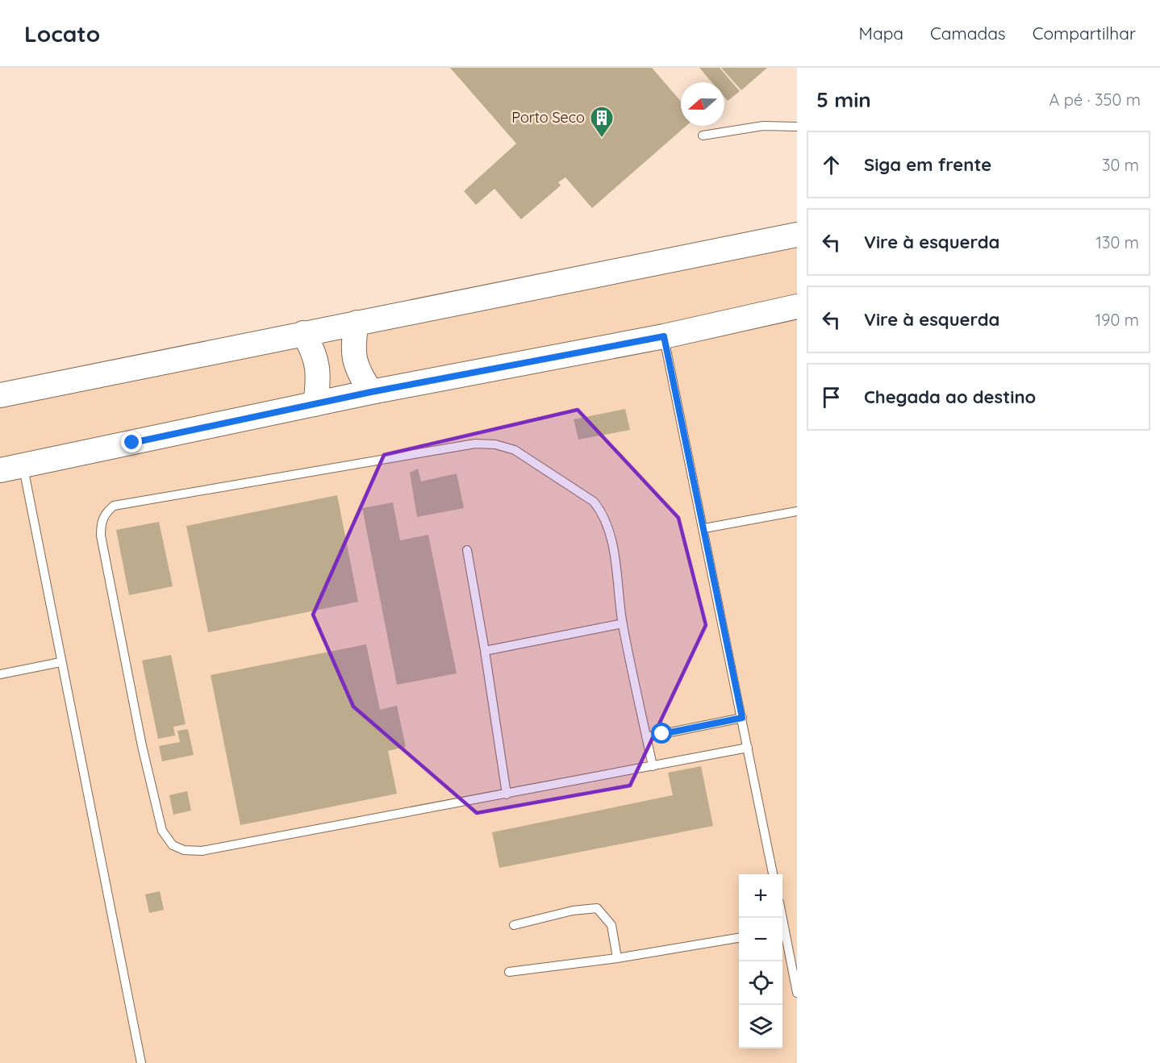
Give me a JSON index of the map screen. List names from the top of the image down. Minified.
{"places":{"building":["Porto Seco"]},"north":"left","page":{"header":"Locato","nav":["Mapa","Camadas","Compartilhar"],"heading":["5 min","A pé · 350 m"],"list":[["Siga em frente","30 m"],["Vire à esquerda","130 m"],["Vire à esquerda","190 m"],"Chegada ao destino"],"map_buttons":["+","−"]}}
